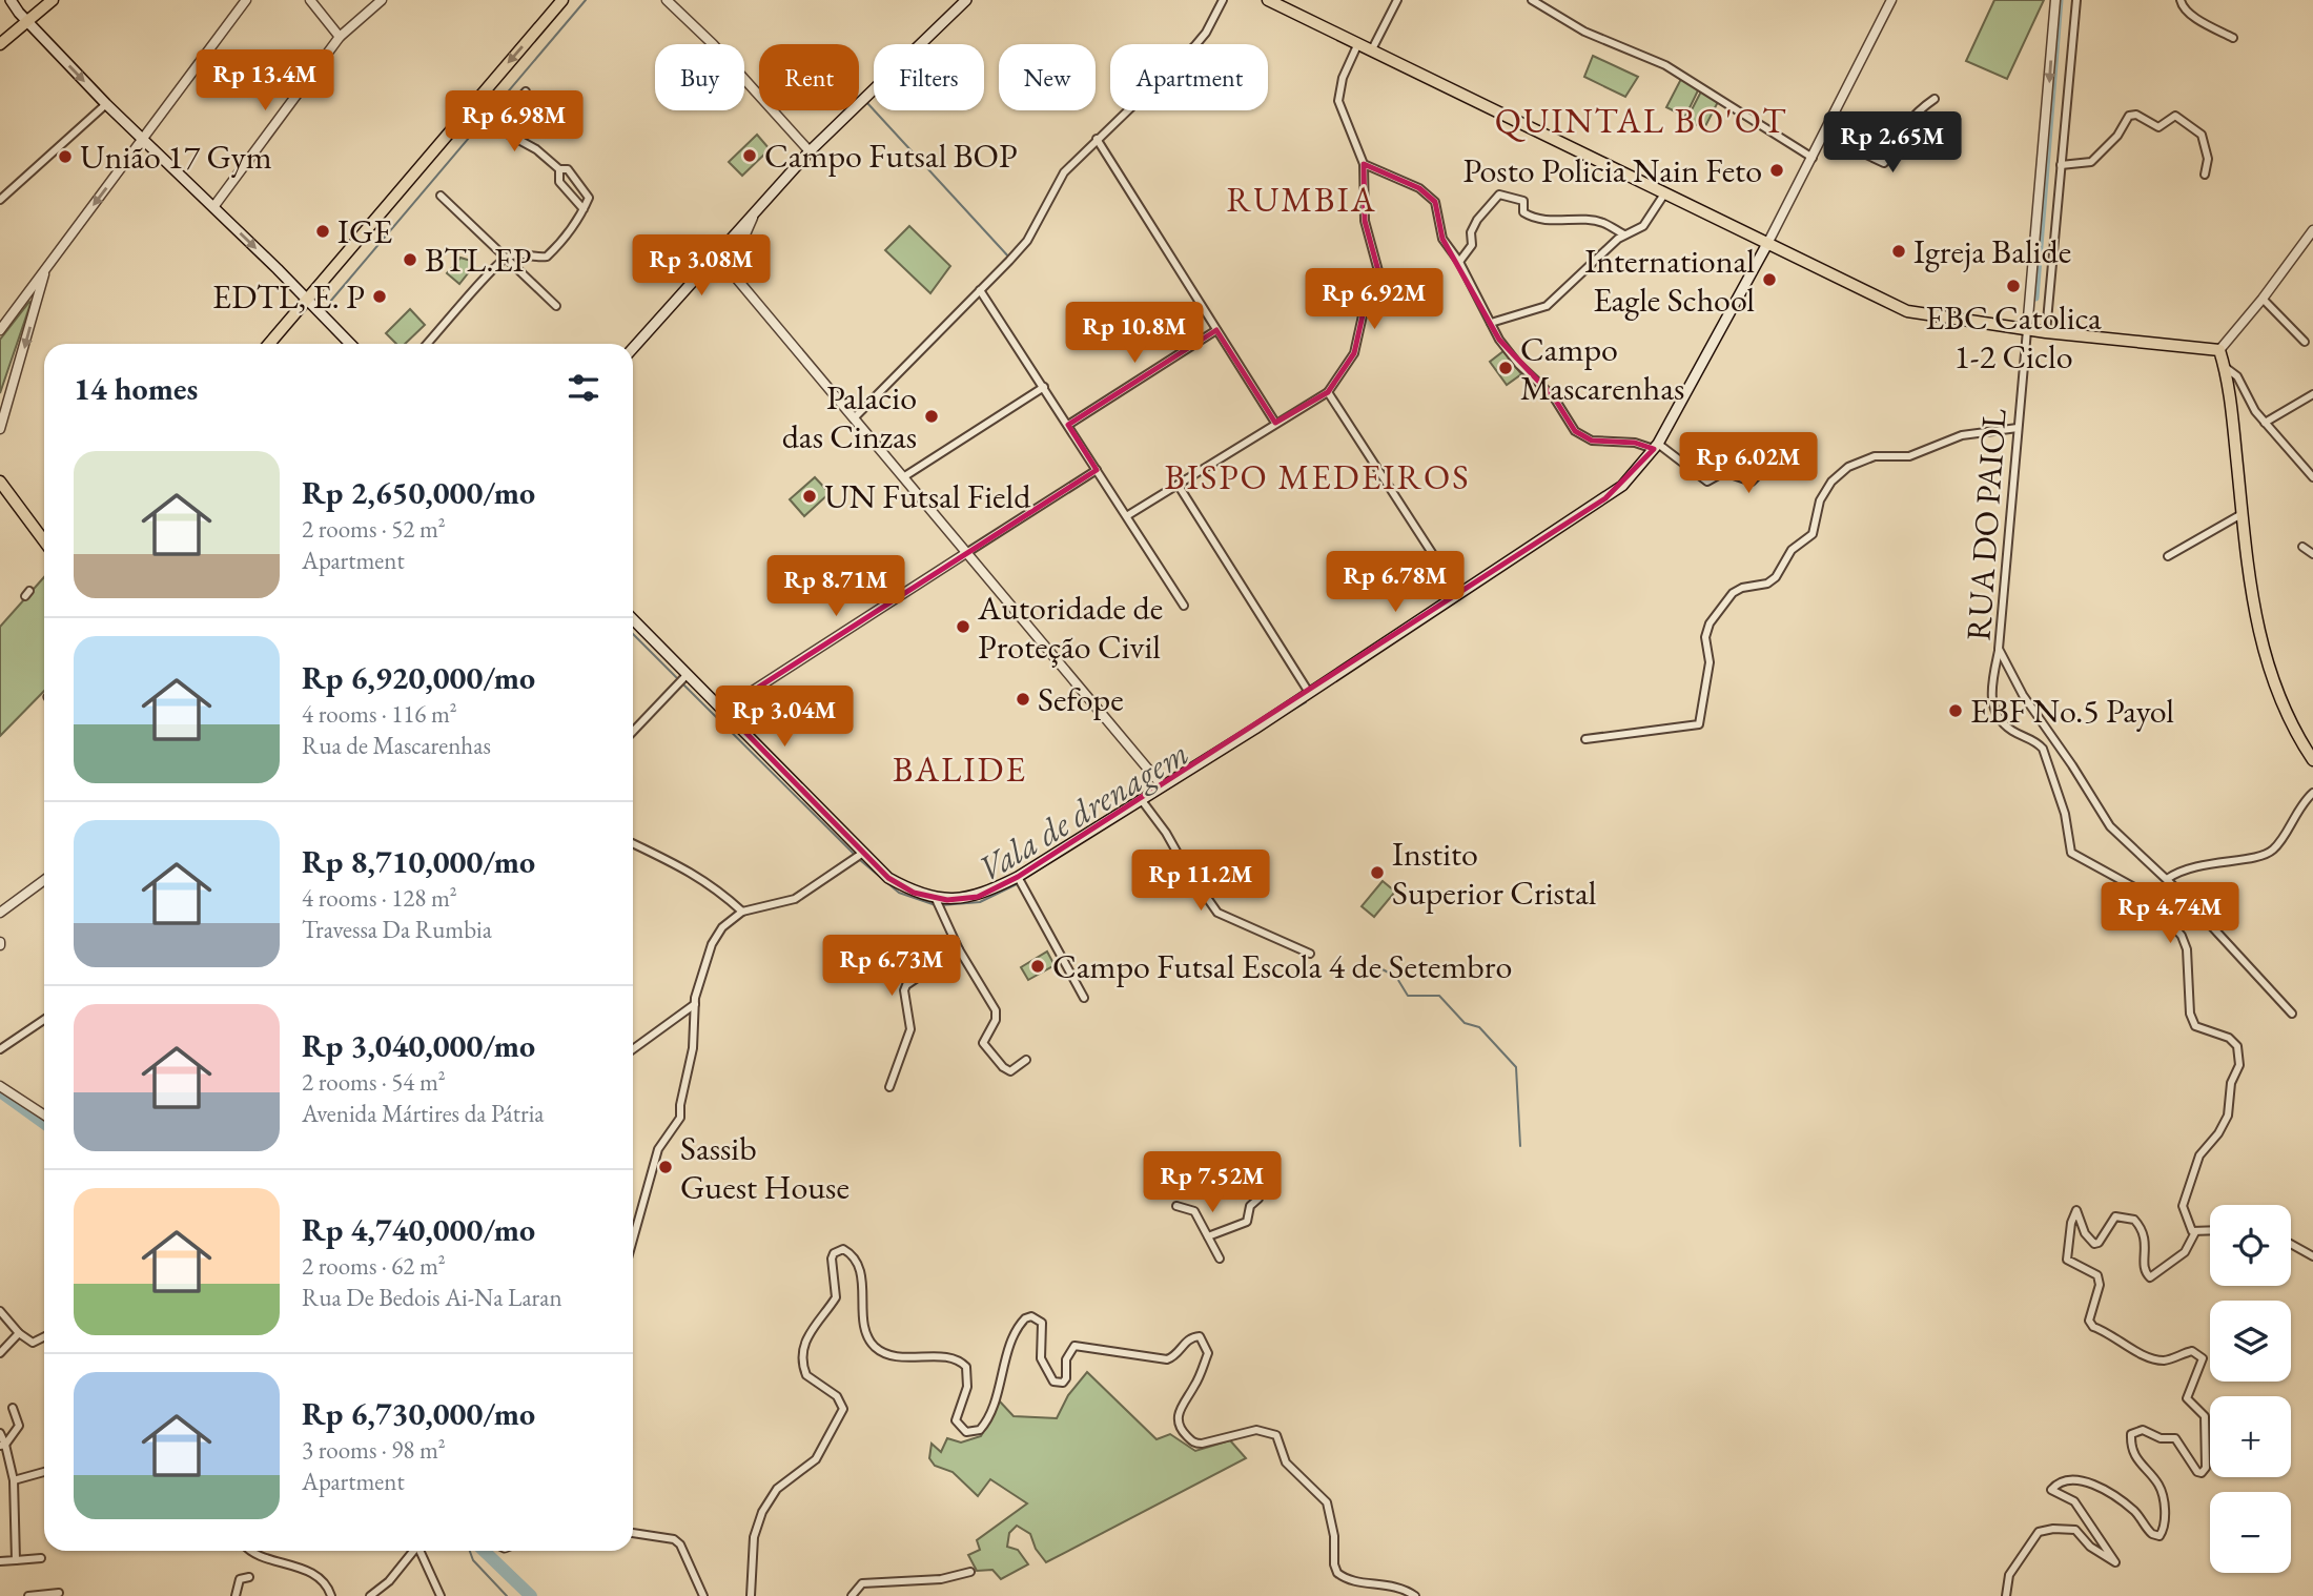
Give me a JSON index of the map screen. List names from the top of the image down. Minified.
{"streets":{"street":["RUA DO PAIOL"]},"districts":["QUINTAL BO'OT","RUMBIA","BISPO MEDEIROS","BALIDE"],"water":["Vala de drenagem"],"places":["Campo Futsal BOP","União 17 Gym","Posto Policia Nain Feto","IGE","Igreja Balide","BTL.EP","International Eagle School","EBC Catolica 1-2 Ciclo","EDTL, E. P","Campo Mascarenhas","Palacio das Cinzas","UN Futsal Field","Autoridade de Proteção Civil","Sefope","EBF No.5 Payol","Instito Superior Cristal","Campo Futsal Escola 4 de Setembro","Sassib Guest House"],"page":{"chip":["Buy","Rent","Filters","New","Apartment"],"price":["Rp 13.4M","Rp 6.98M","Rp 2.65M","Rp 3.08M","Rp 6.92M","Rp 10.8M","Rp 6.02M","Rp 6.78M","Rp 8.71M","Rp 3.04M","Rp 11.2M","Rp 4.74M","Rp 6.73M","Rp 7.52M"],"heading":"14 homes","list":[{"name":"Rp 2,650,000/mo","note":"2 rooms · 52 m² · Apartment"},{"name":"Rp 6,920,000/mo","note":"4 rooms · 116 m² · Rua de Mascarenhas"},{"name":"Rp 8,710,000/mo","note":"4 rooms · 128 m² · Travessa Da Rumbia"},{"name":"Rp 3,040,000/mo","note":"2 rooms · 54 m² · Avenida Mártires da Pátria"},{"name":"Rp 4,740,000/mo","note":"2 rooms · 62 m² · Rua De Bedois Ai-Na Laran"},{"name":"Rp 6,730,000/mo","note":"3 rooms · 98 m² · Apartment"}],"map_buttons":["+","−"]}}
